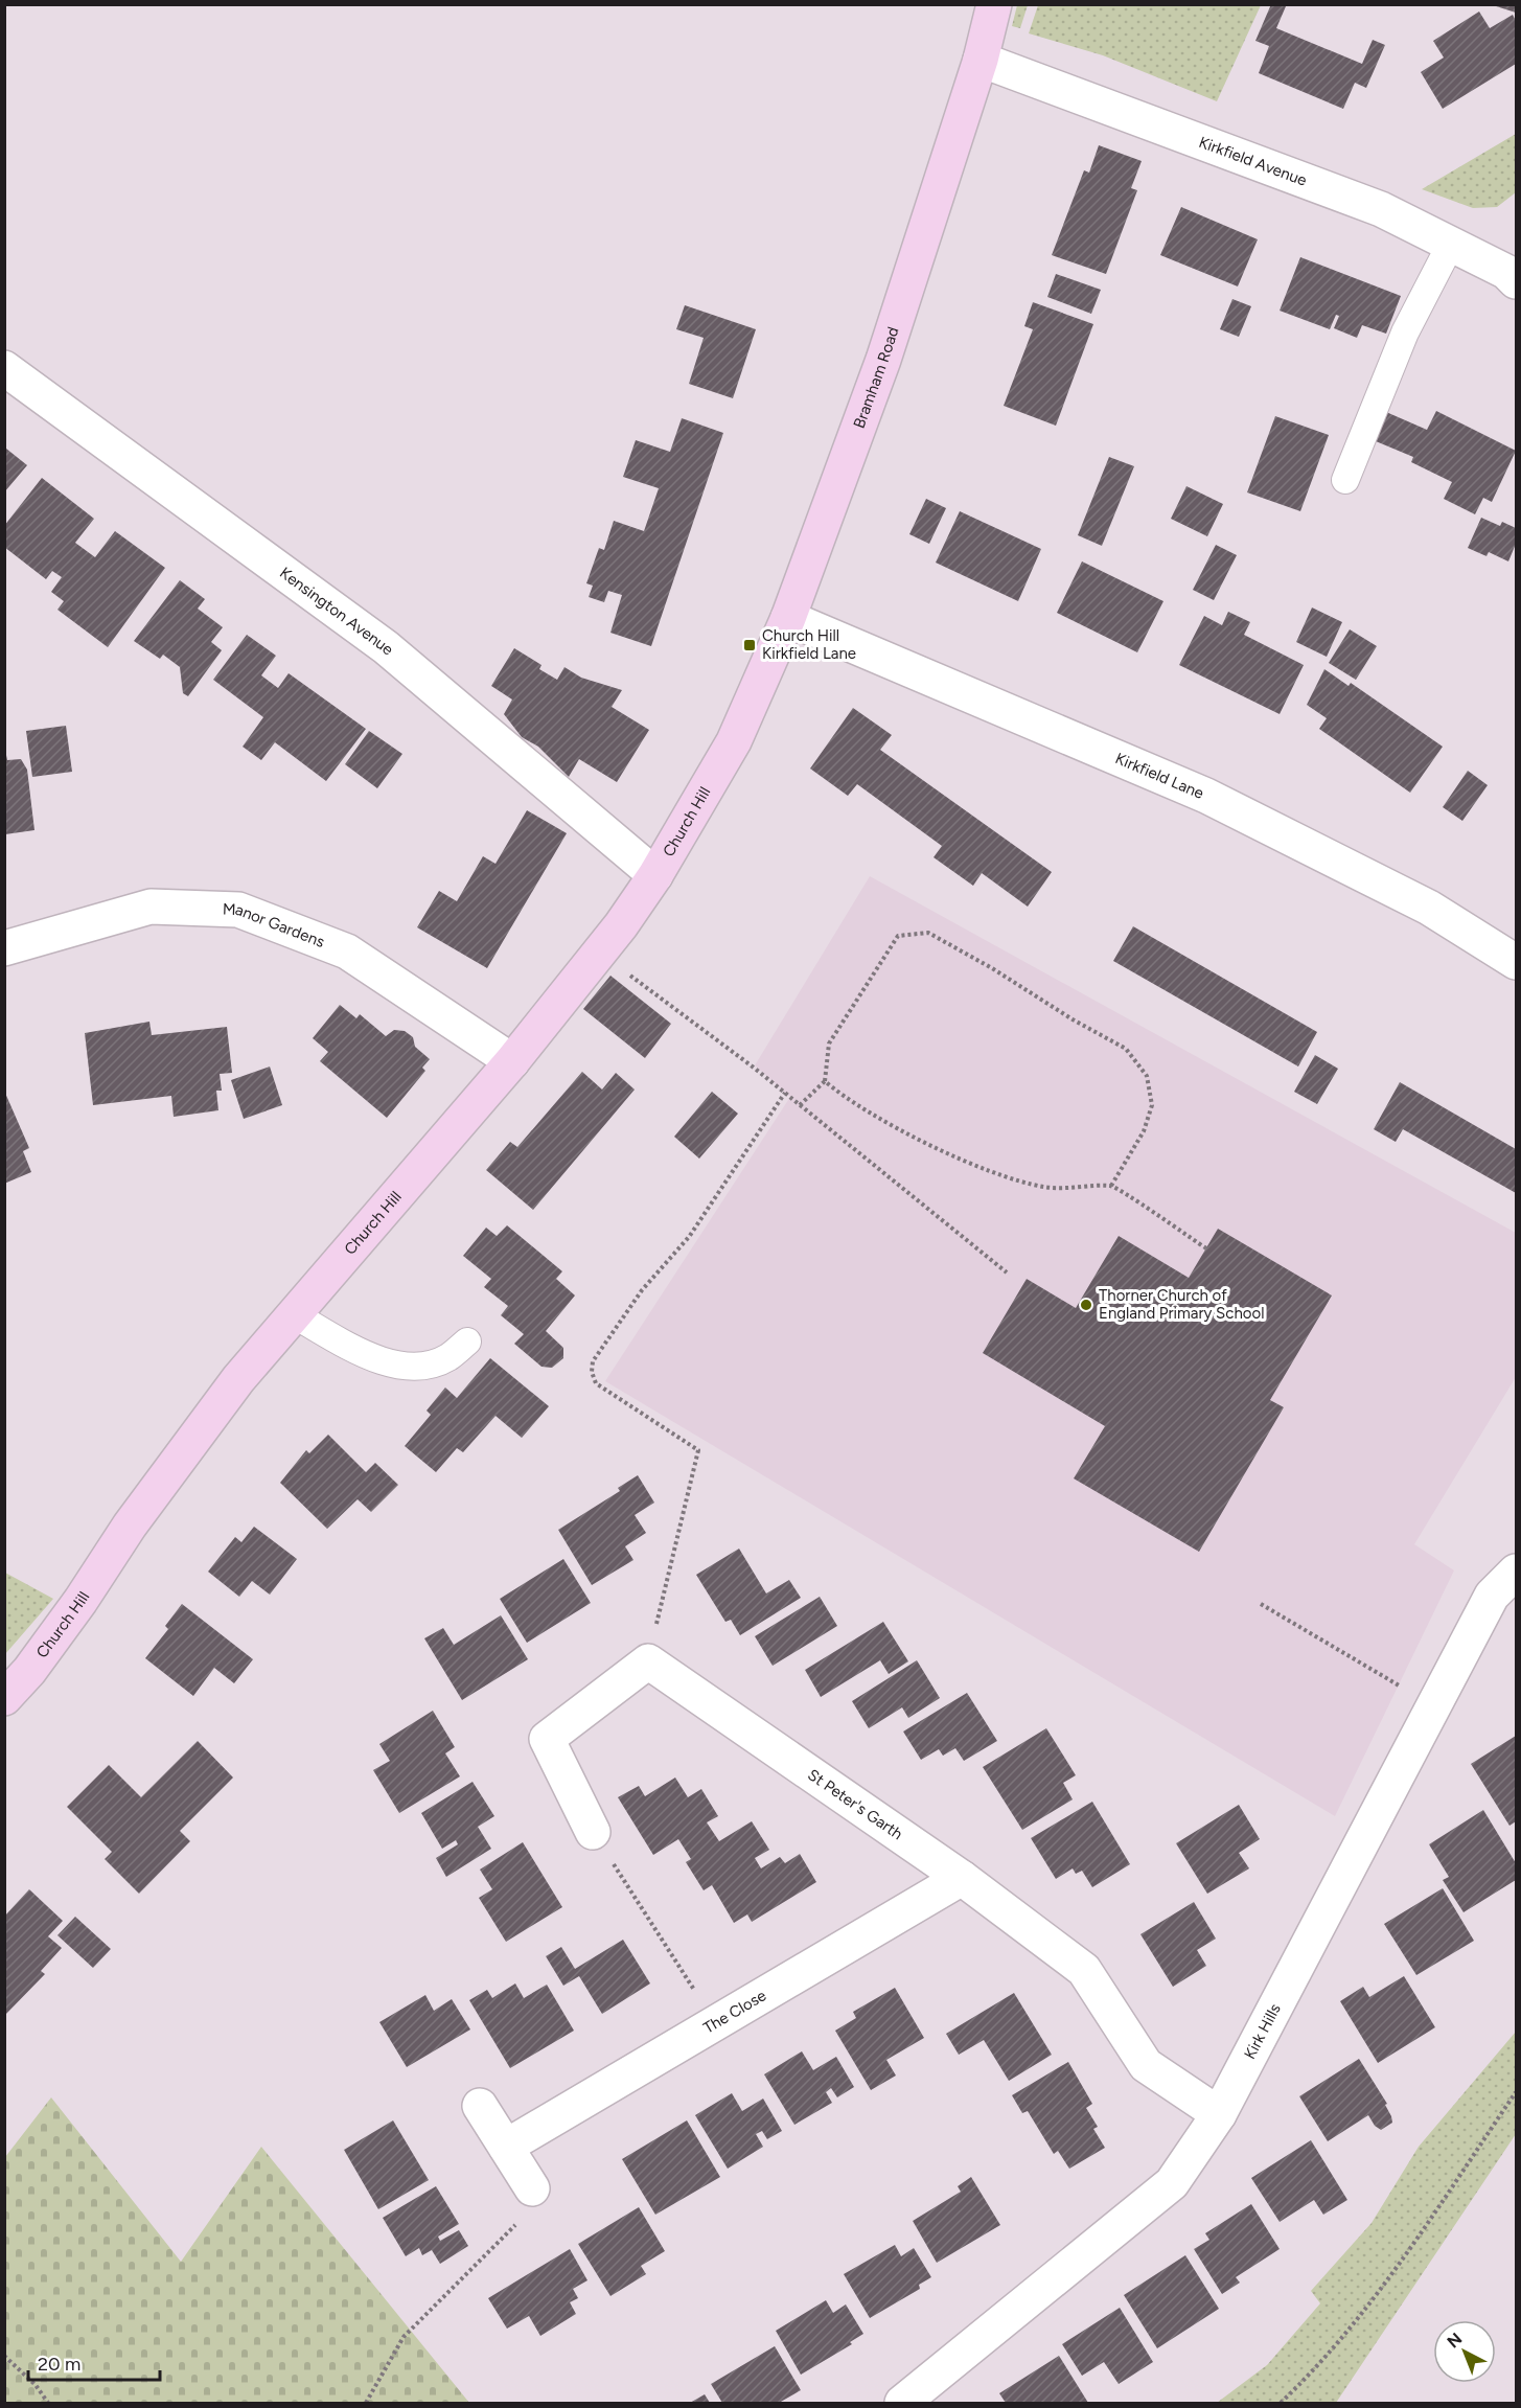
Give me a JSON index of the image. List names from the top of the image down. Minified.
{"streets":{"street":["Kirkfield Avenue","Bramham Road","Kensington Avenue","Kirkfield Lane","Church Hill","Manor Gardens","St Peter's Garth","The Close","Kirk Hills"]},"crossings":[["Kirkfield Avenue","Bramham Road"],["Bramham Road","Kirkfield Lane"],["Bramham Road","Church Hill"],["Kensington Avenue","Church Hill"],["Church Hill","Manor Gardens"],["St Peter's Garth","The Close"],["St Peter's Garth","Kirk Hills"]],"places":{"transit":["Church Hill Kirkfield Lane"],"other":["Thorner Church of England Primary School"]},"scale_bar":"20 m","north":"top left"}
